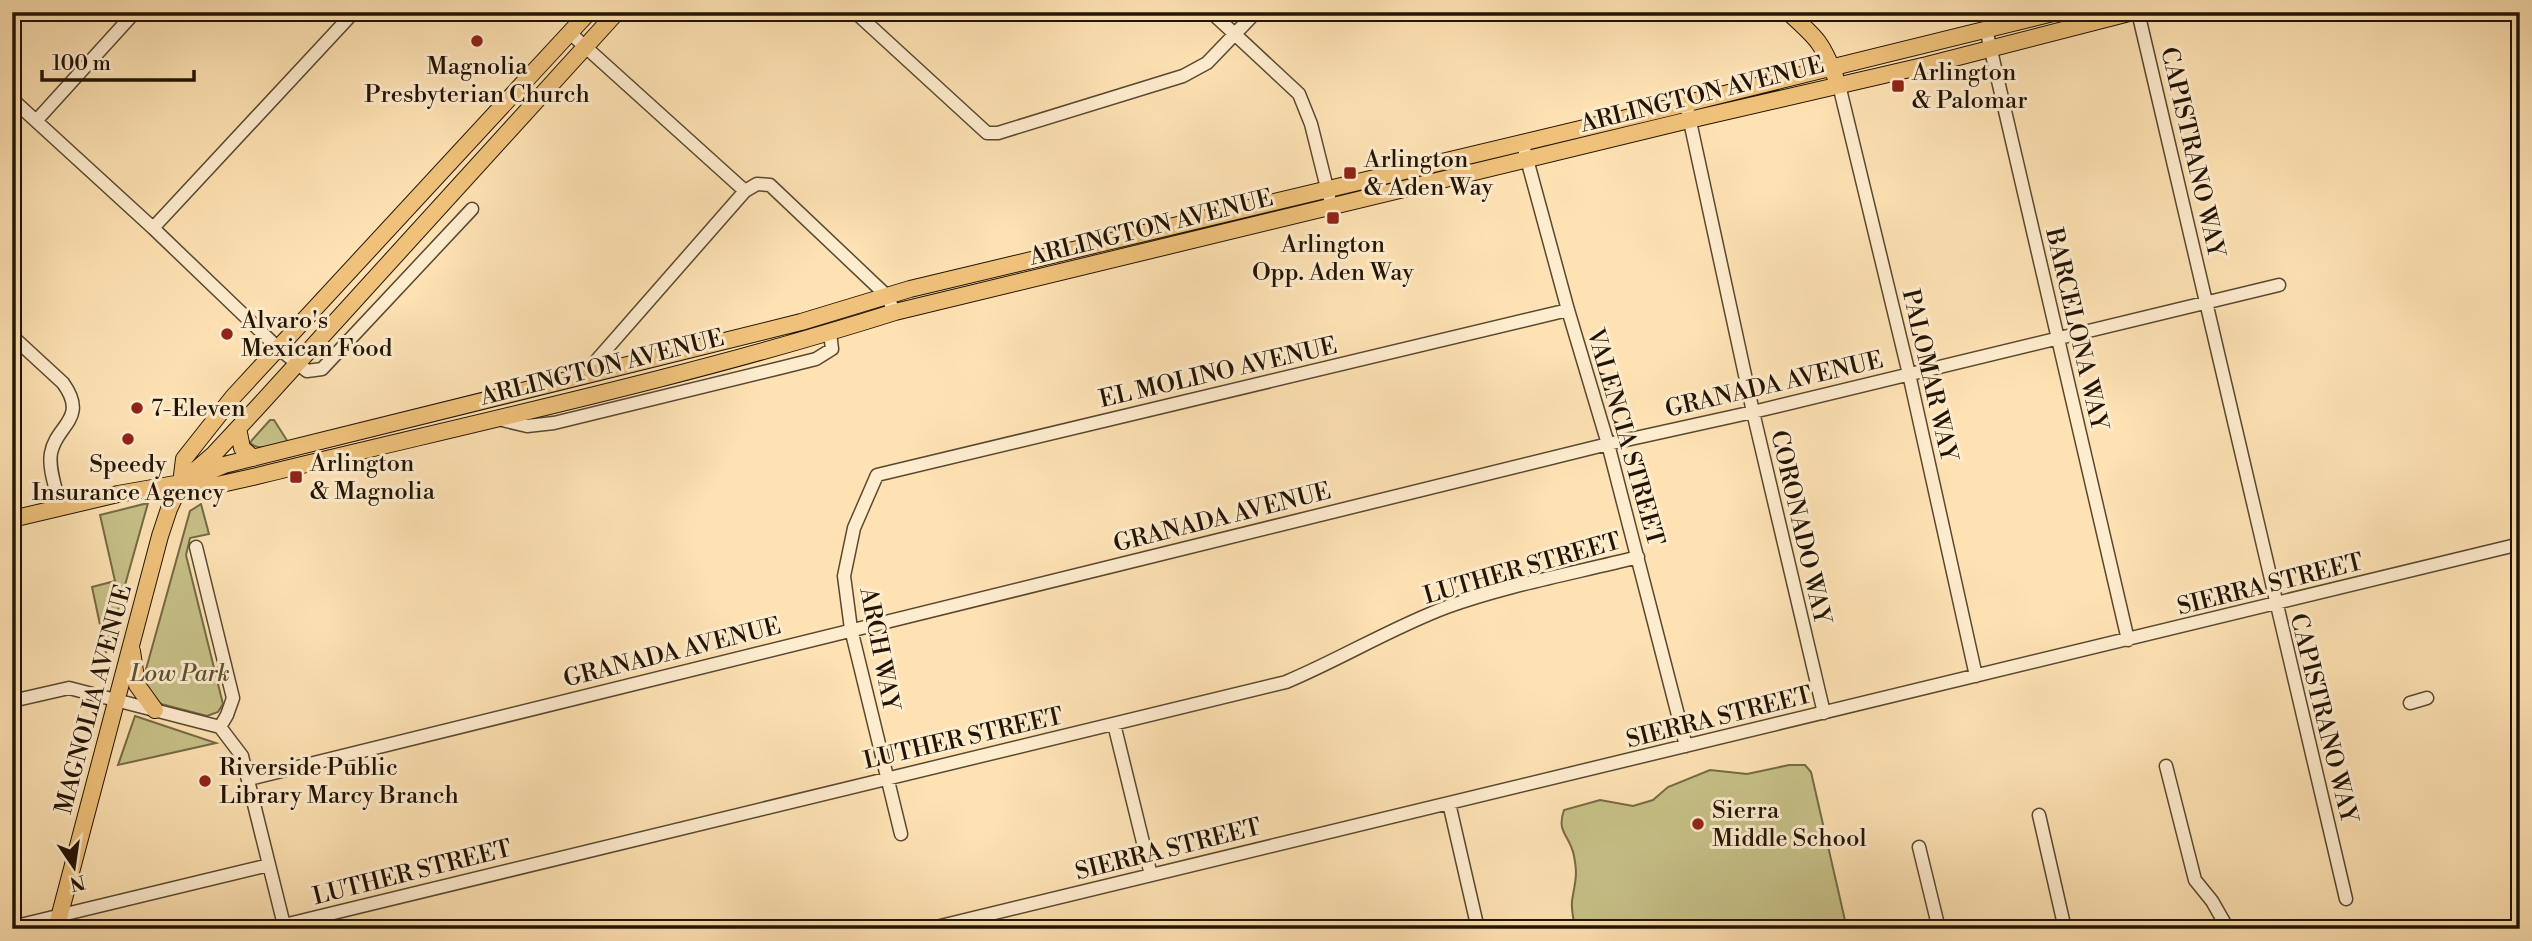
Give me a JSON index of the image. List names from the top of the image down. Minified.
{"streets":{"main road":["ARLINGTON AVENUE","MAGNOLIA AVENUE"],"street":["CAPISTRANO WAY","BARCELONA WAY","EL MOLINO AVENUE","PALOMAR WAY","GRANADA AVENUE","VALENCIA STREET","CORONADO WAY","LUTHER STREET","SIERRA STREET","ARCH WAY"]},"crossings":[["ARLINGTON AVENUE","BARCELONA WAY"],["ARLINGTON AVENUE","PALOMAR WAY"],["ARLINGTON AVENUE","VALENCIA STREET"],["ARLINGTON AVENUE","CORONADO WAY"],["ARLINGTON AVENUE","MAGNOLIA AVENUE"],["CAPISTRANO WAY","GRANADA AVENUE"],["CAPISTRANO WAY","SIERRA STREET"],["BARCELONA WAY","GRANADA AVENUE"],["BARCELONA WAY","SIERRA STREET"],["EL MOLINO AVENUE","VALENCIA STREET"],["EL MOLINO AVENUE","ARCH WAY"],["PALOMAR WAY","GRANADA AVENUE"],["PALOMAR WAY","SIERRA STREET"],["GRANADA AVENUE","VALENCIA STREET"],["GRANADA AVENUE","CORONADO WAY"],["GRANADA AVENUE","ARCH WAY"],["VALENCIA STREET","LUTHER STREET"],["VALENCIA STREET","SIERRA STREET"],["CORONADO WAY","SIERRA STREET"],["LUTHER STREET","ARCH WAY"]],"parks":["Low Park"],"places":{"other":["Magnolia Presbyterian Church","Alvaro's Mexican Food","7-Eleven","Speedy Insurance Agency","Riverside Public Library Marcy Branch","Sierra Middle School"],"transit":["Arlington & Palomar","Arlington & Aden Way","Arlington Opp. Aden Way","Arlington & Magnolia"]},"scale_bar":"100 m","north":"bottom"}
